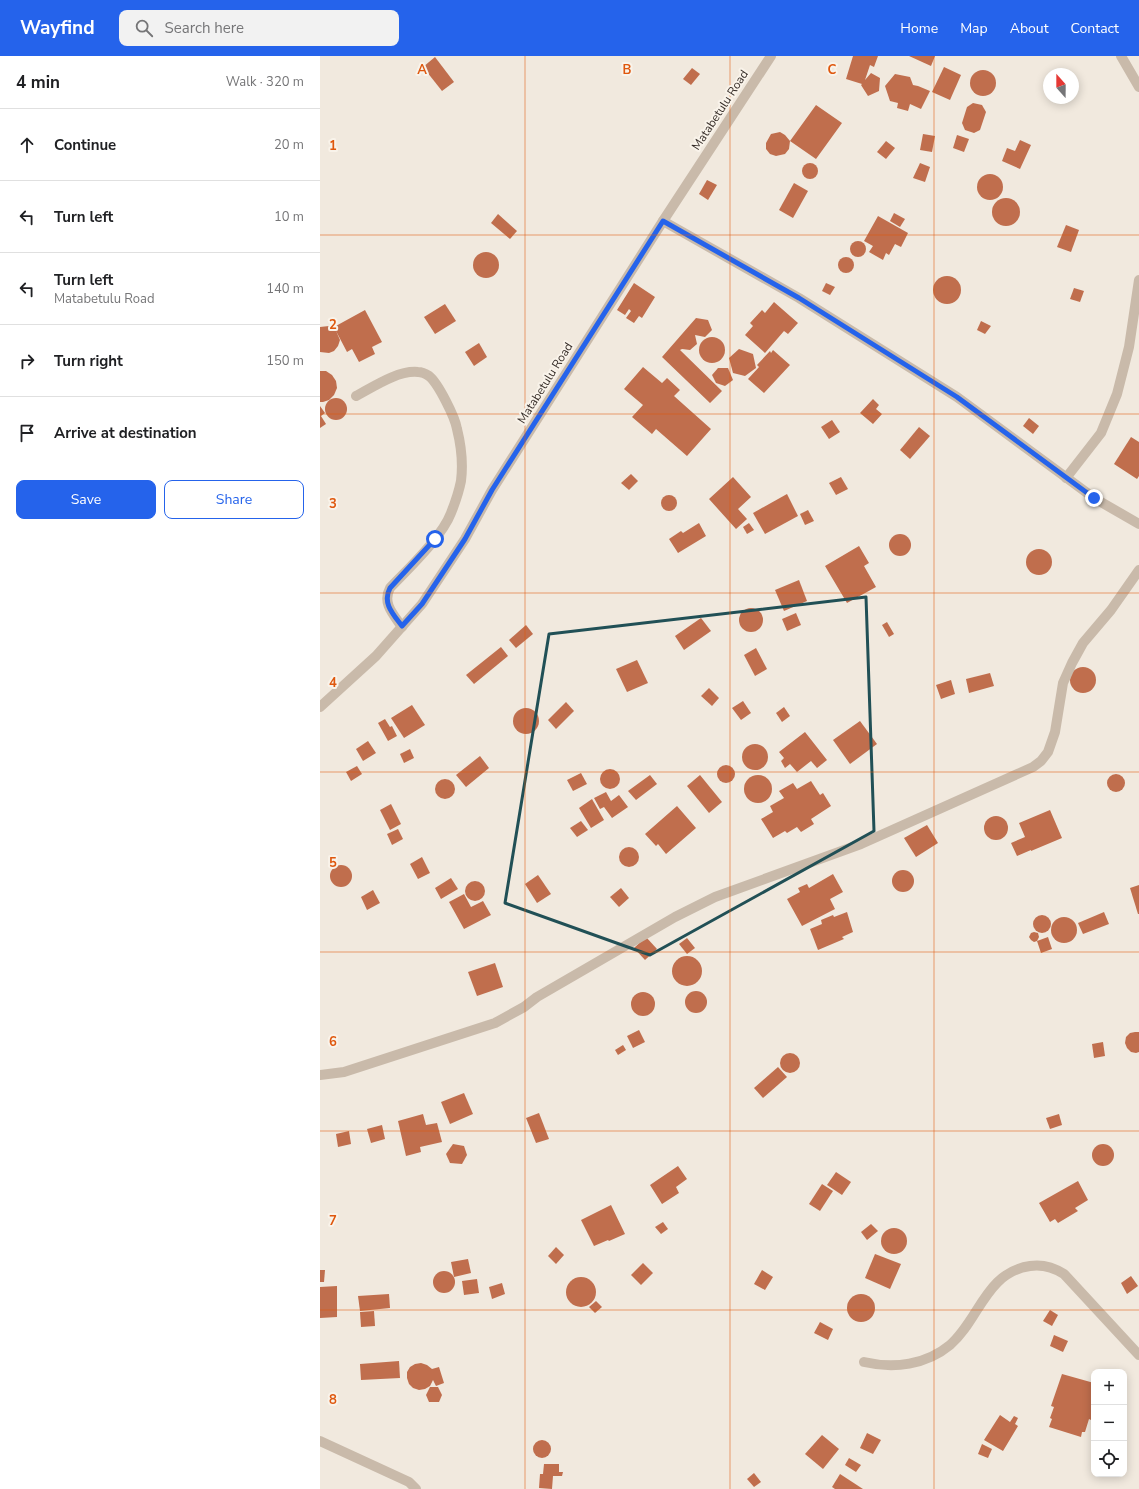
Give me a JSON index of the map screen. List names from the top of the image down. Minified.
{"streets":{"street":["Matabetulu Road"]},"north":"top","page":{"header":"Wayfind","search":"Search here","nav":["Home","Map","About","Contact"],"heading":["4 min","Walk · 320 m"],"list":[["Continue","20 m"],["Turn left","10 m"],["Turn left","Matabetulu Road","140 m"],["Turn right","150 m"],"Arrive at destination"],"buttons":["Save","Share"],"map_buttons":["+","−"]},"grid":{"columns":["A","B","C"],"rows":["1","2","3","4","5","6","7","8"]}}
